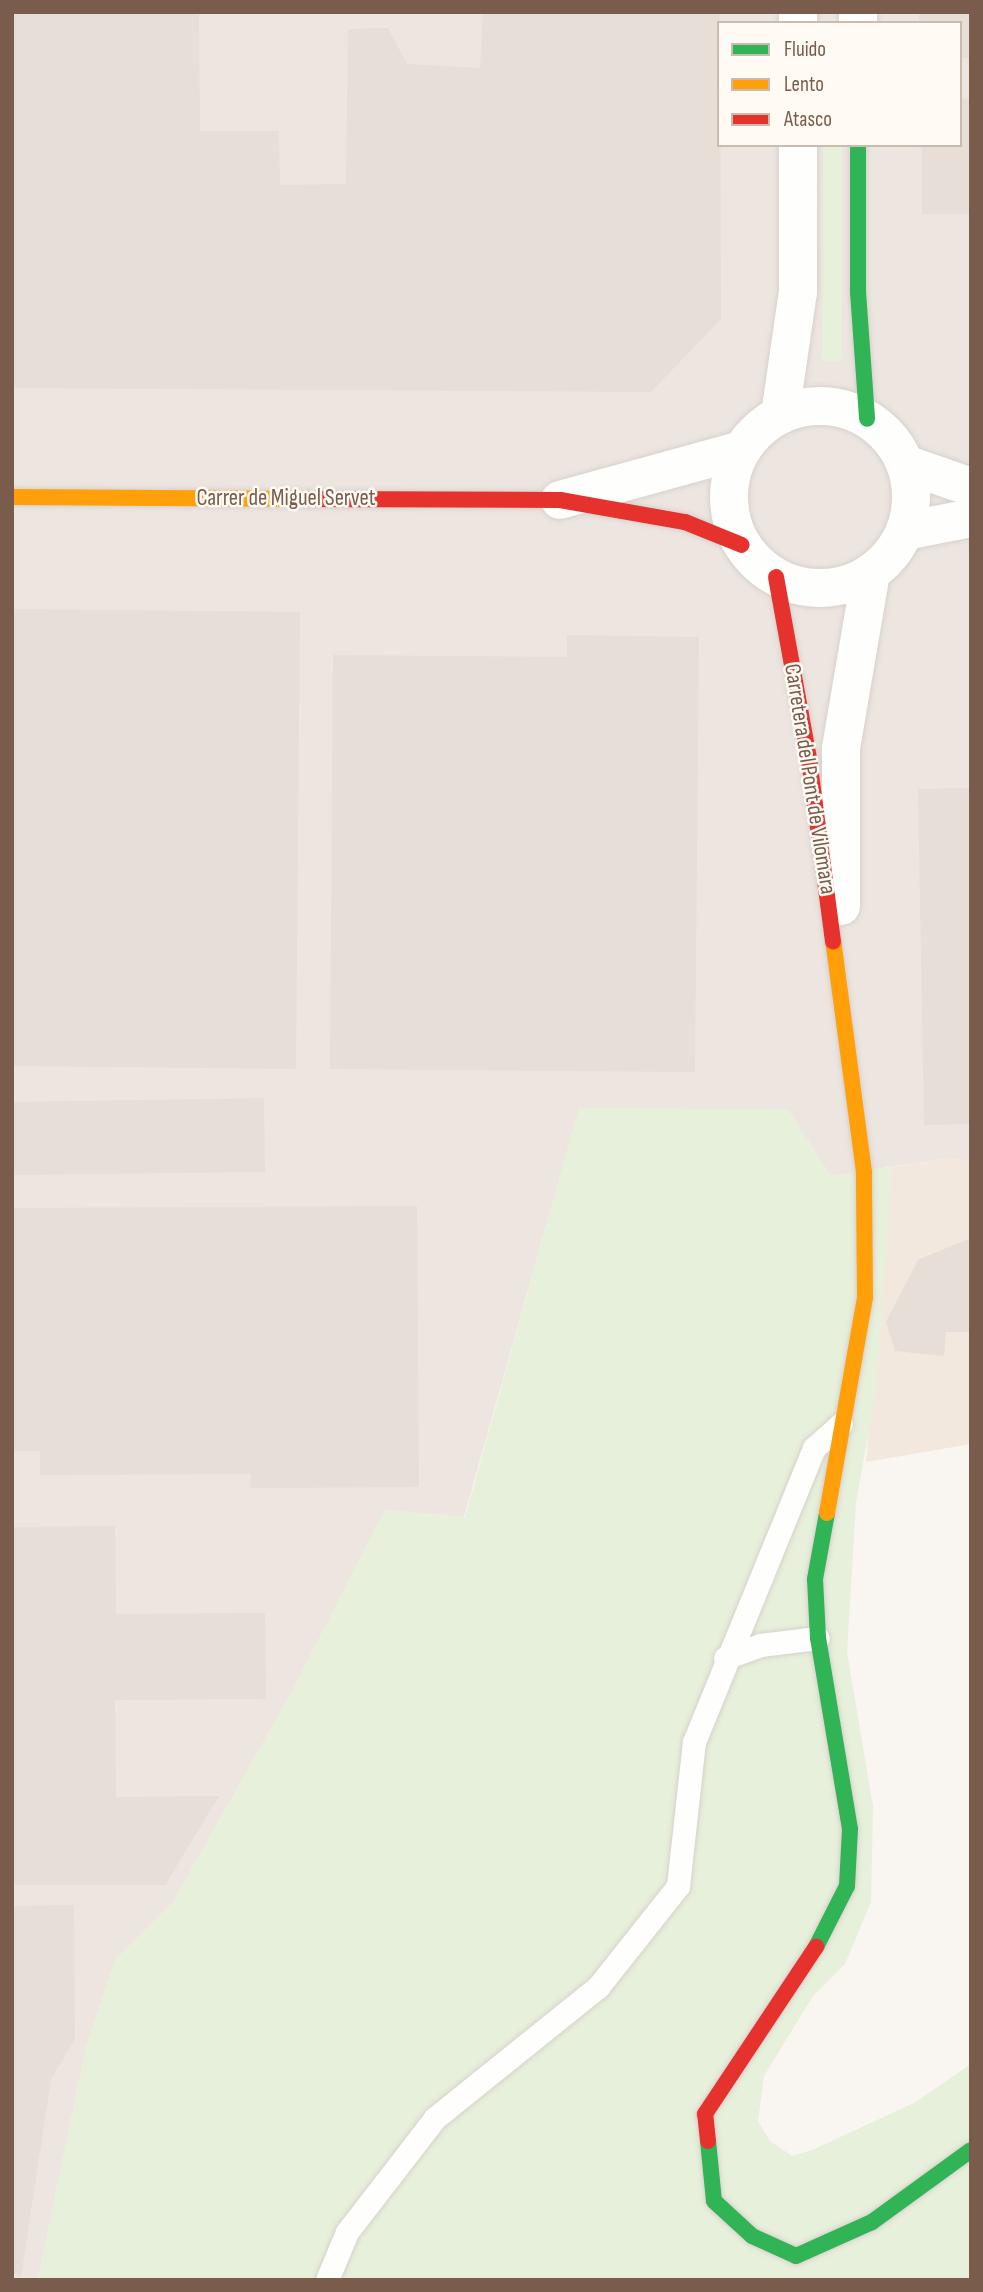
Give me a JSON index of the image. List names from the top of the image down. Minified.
{"streets":{"street":["Carrer de Miguel Servet","Carretera del Pont de Vilomara"]},"crossings":[["Carrer de Miguel Servet","Carretera del Pont de Vilomara"]],"legend":["Fluido","Lento","Atasco"]}
